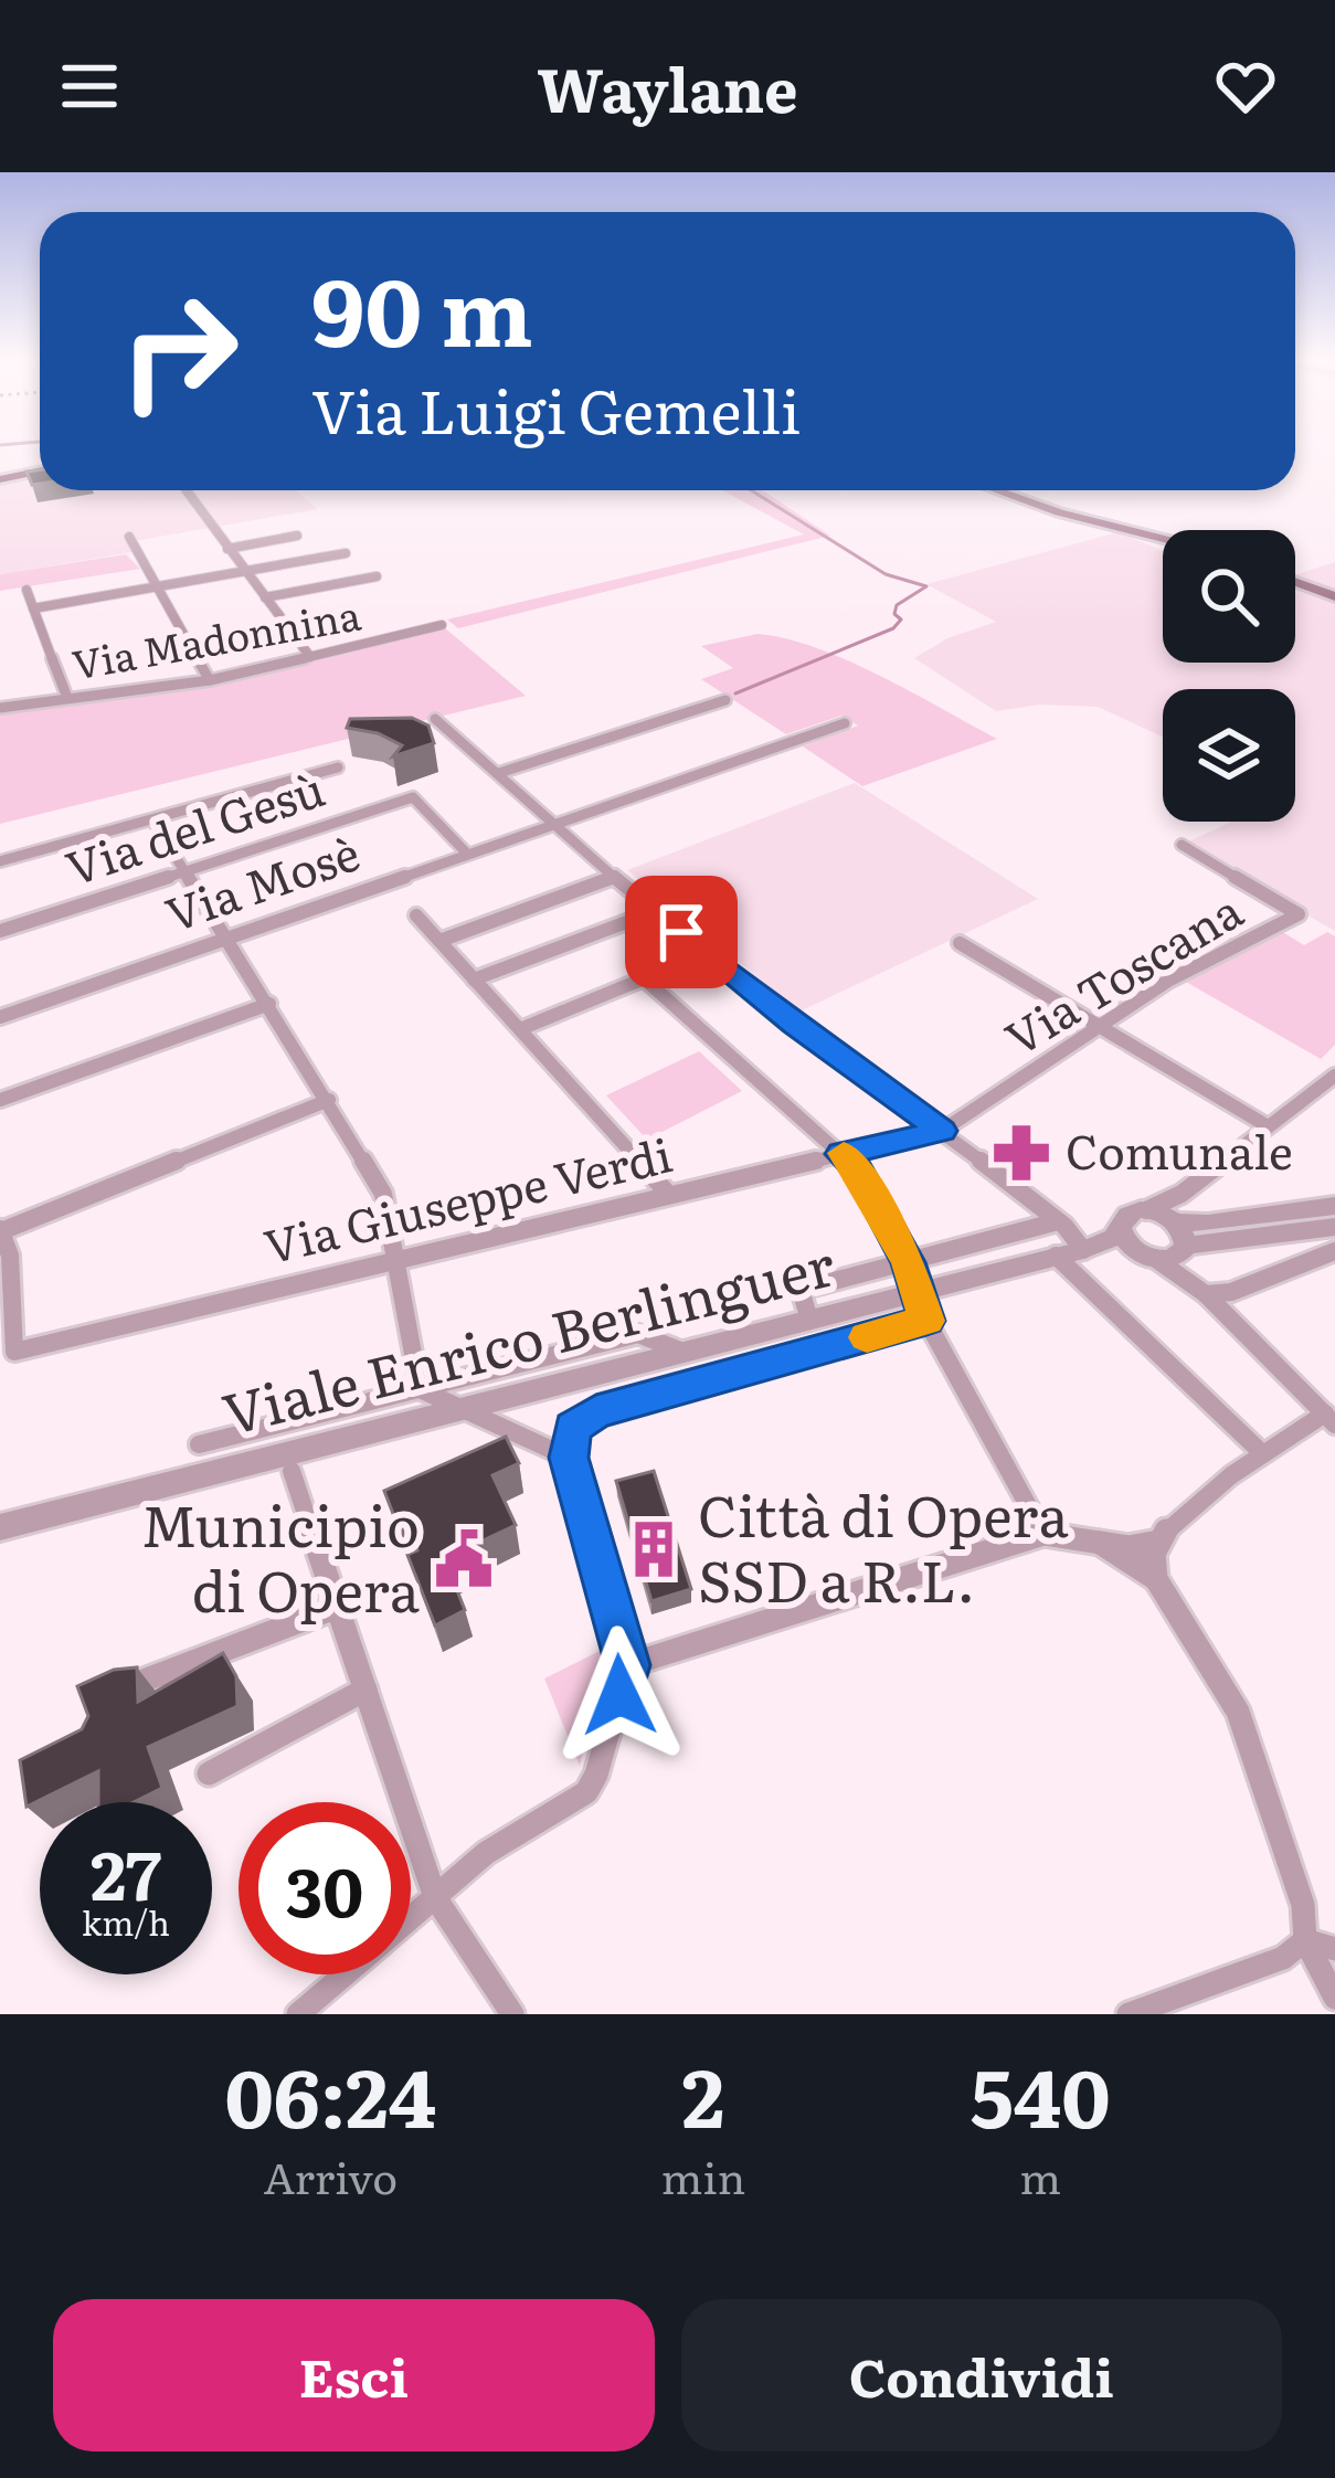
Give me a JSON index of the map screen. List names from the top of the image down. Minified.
{"streets":{"street":["Via Madonnina","Via del Gesù","Via Mosè","Via Toscana","Via Giuseppe Verdi","Viale Enrico Berlinguer"]},"crossings":[["Via del Gesù","Via Mosè"],["Via Toscana","Via Giuseppe Verdi"]],"places":{"pharmacy":["Comunale"],"building":["Città di Opera SSD a R.L."],"public building":["Municipio di Opera"]},"page":{"header":"Waylane","turn":["90 m","Via Luigi Gemelli"],"speed":"27 km/h","limit":"30","eta":["06:24","Arrivo","2","min","540","m"],"buttons":["Esci","Condividi"]}}
